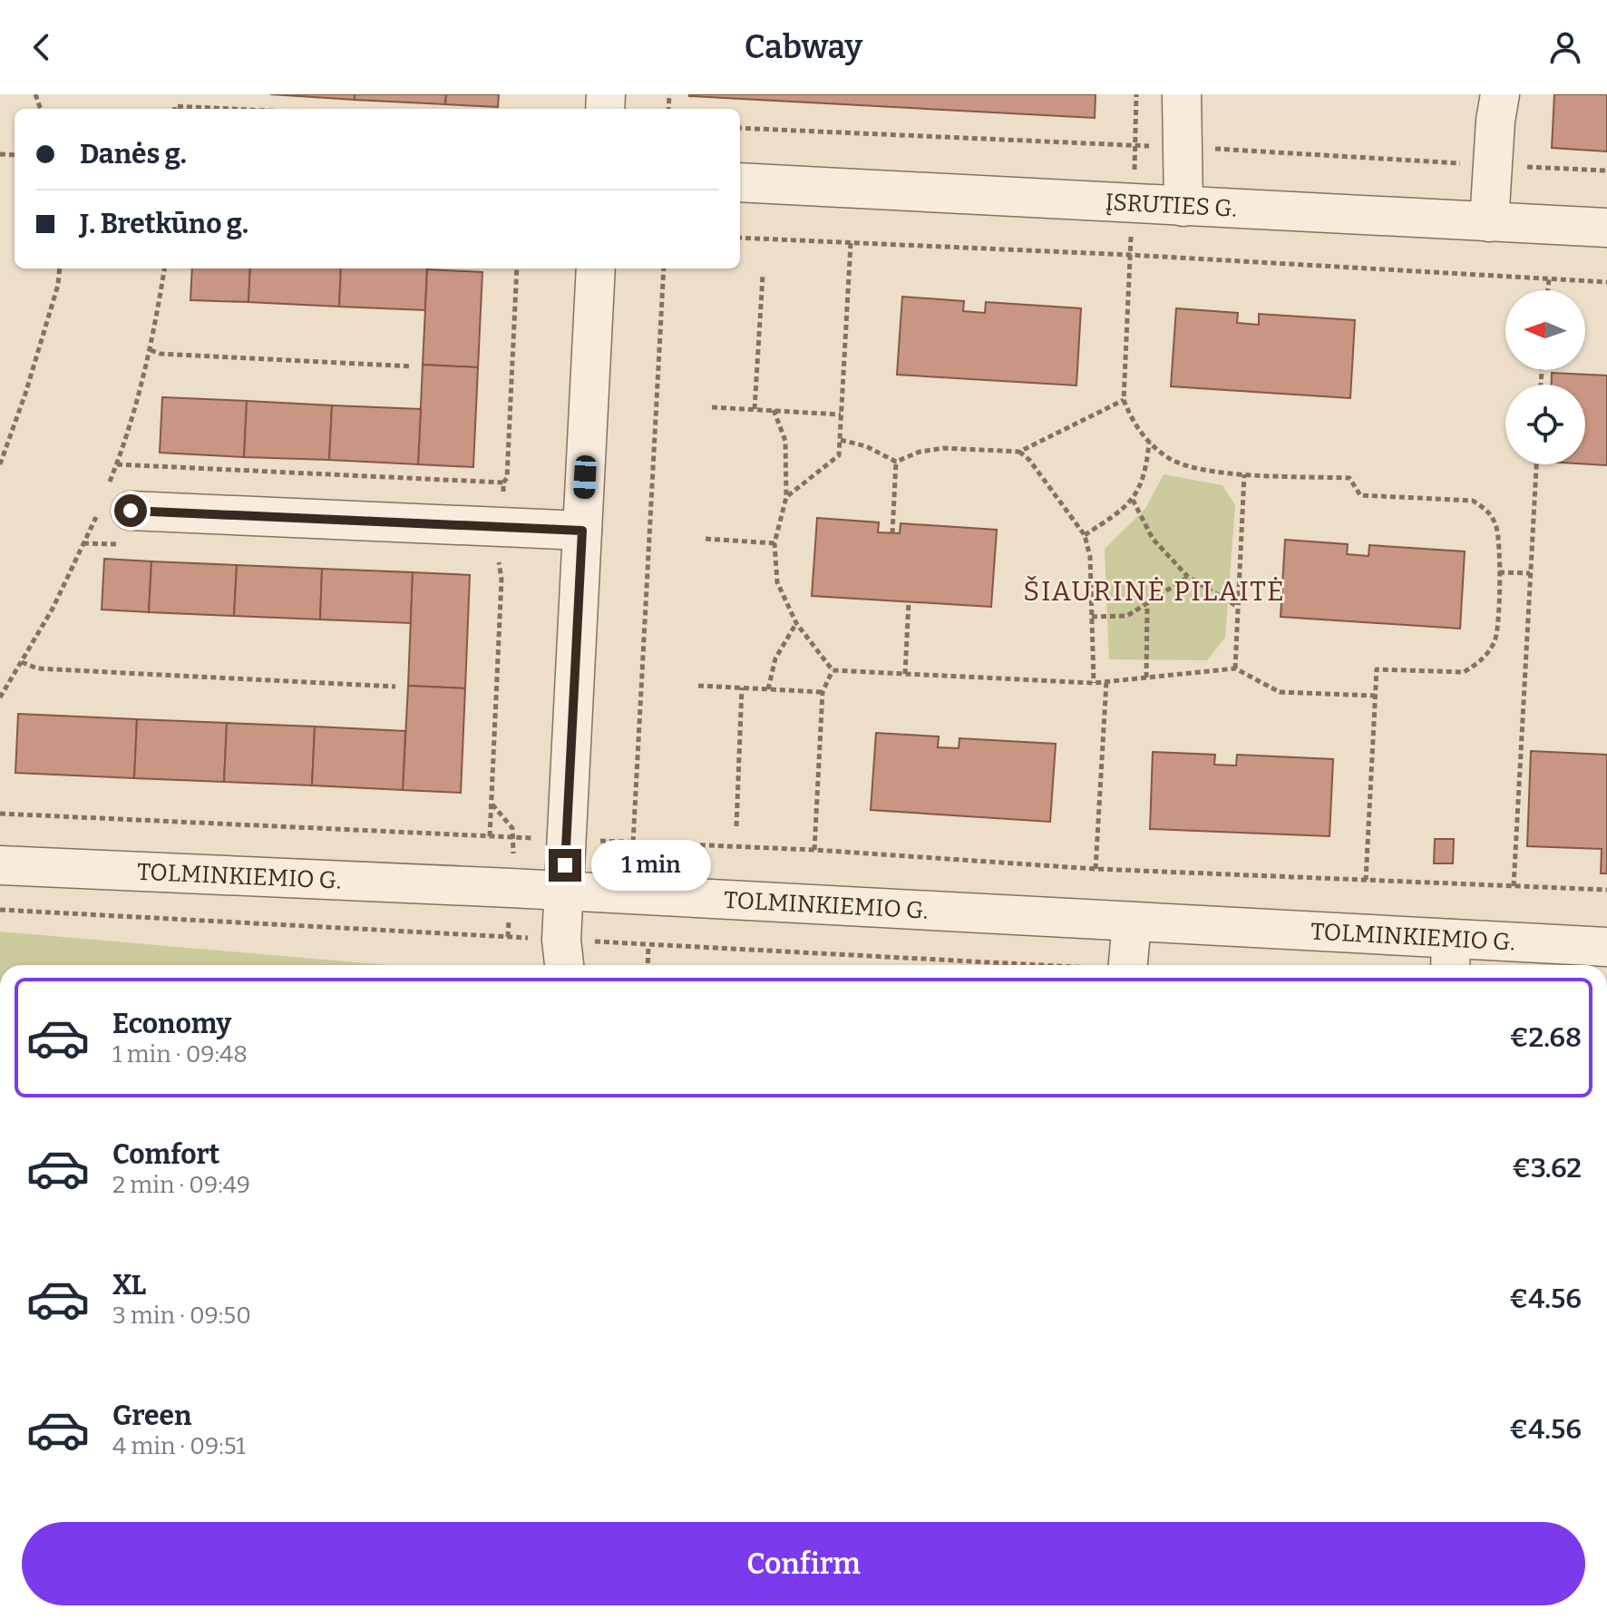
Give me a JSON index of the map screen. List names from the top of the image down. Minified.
{"streets":{"street":["ĮSRUTIES G.","TOLMINKIEMIO G."]},"districts":["ŠIAURINĖ PILAITĖ"],"north":"left","page":{"header":"Cabway","banner":["Danės g.","J. Bretkūno g."],"bubble":"1 min","list":[{"name":"Economy","note":"1 min · 09:48","value":"€2.68"},{"name":"Comfort","note":"2 min · 09:49","value":"€3.62"},{"name":"XL","note":"3 min · 09:50","value":"€4.56"},{"name":"Green","note":"4 min · 09:51","value":"€4.56"}],"buttons":"Confirm"}}
